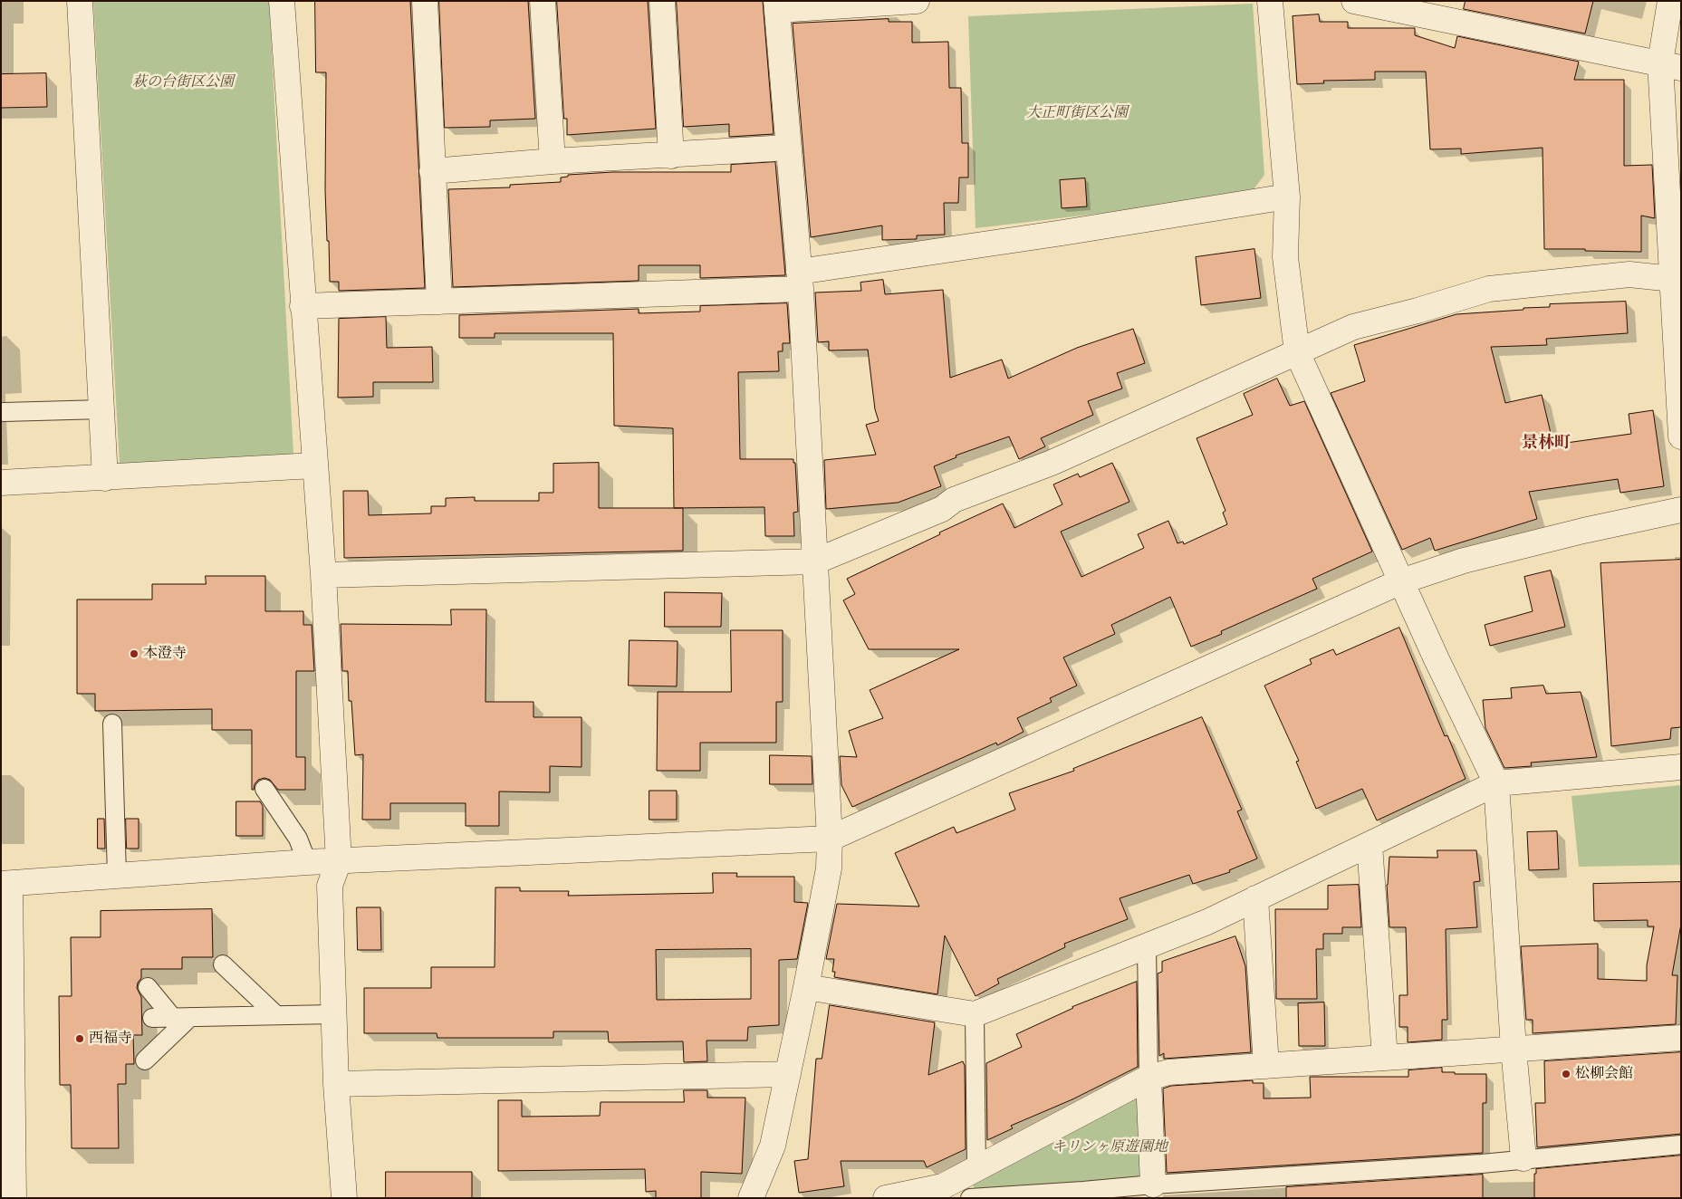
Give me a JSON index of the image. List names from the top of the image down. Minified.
{"districts":["景林町"],"parks":["萩の台街区公園","大正町街区公園","キリンヶ原遊園地"],"places":["本澄寺","西福寺","松柳会館"]}
